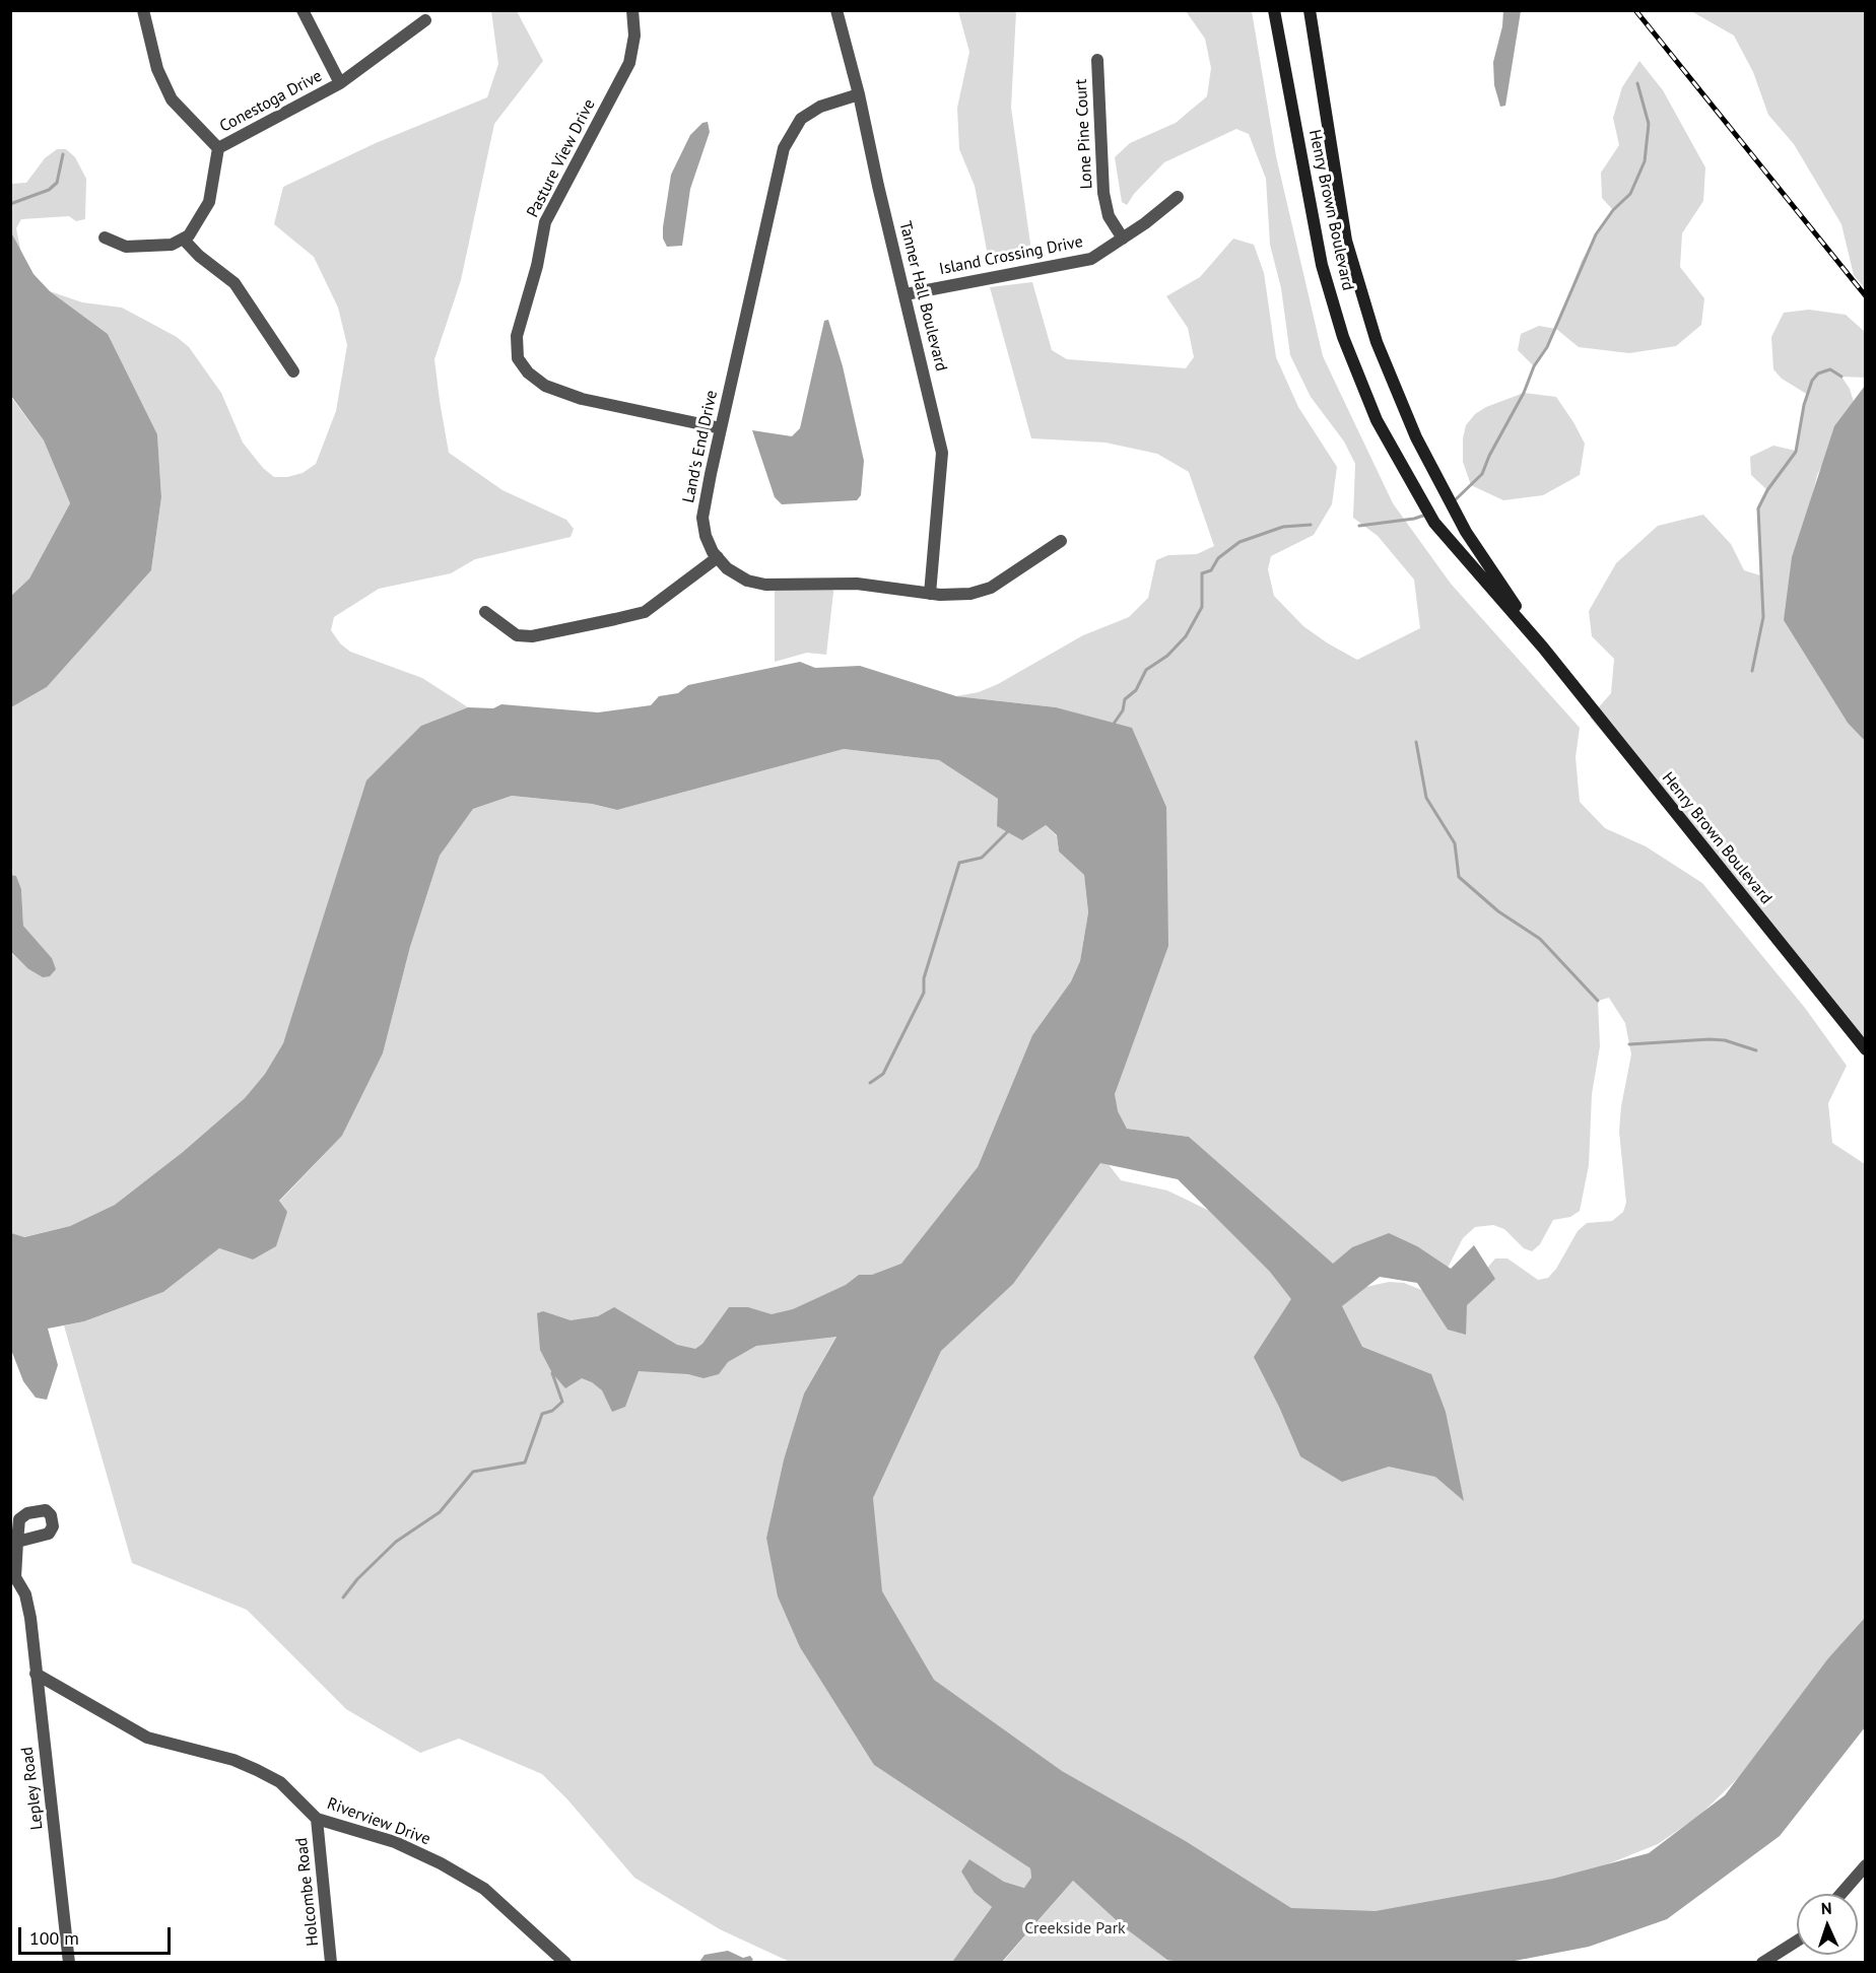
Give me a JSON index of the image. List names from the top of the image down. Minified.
{"streets":{"main road":["Henry Brown Boulevard"],"street":["Conestoga Drive","Lone Pine Court","Pasture View Drive","Island Crossing Drive","Tanner Hall Boulevard","Land's End Drive","Lepley Road","Riverview Drive","Holcombe Road"]},"crossings":[["Lone Pine Court","Island Crossing Drive"],["Pasture View Drive","Land's End Drive"],["Island Crossing Drive","Tanner Hall Boulevard"],["Tanner Hall Boulevard","Land's End Drive"],["Lepley Road","Riverview Drive"],["Riverview Drive","Holcombe Road"]],"parks":["Creekside Park"],"scale_bar":"100 m","north":"top"}
